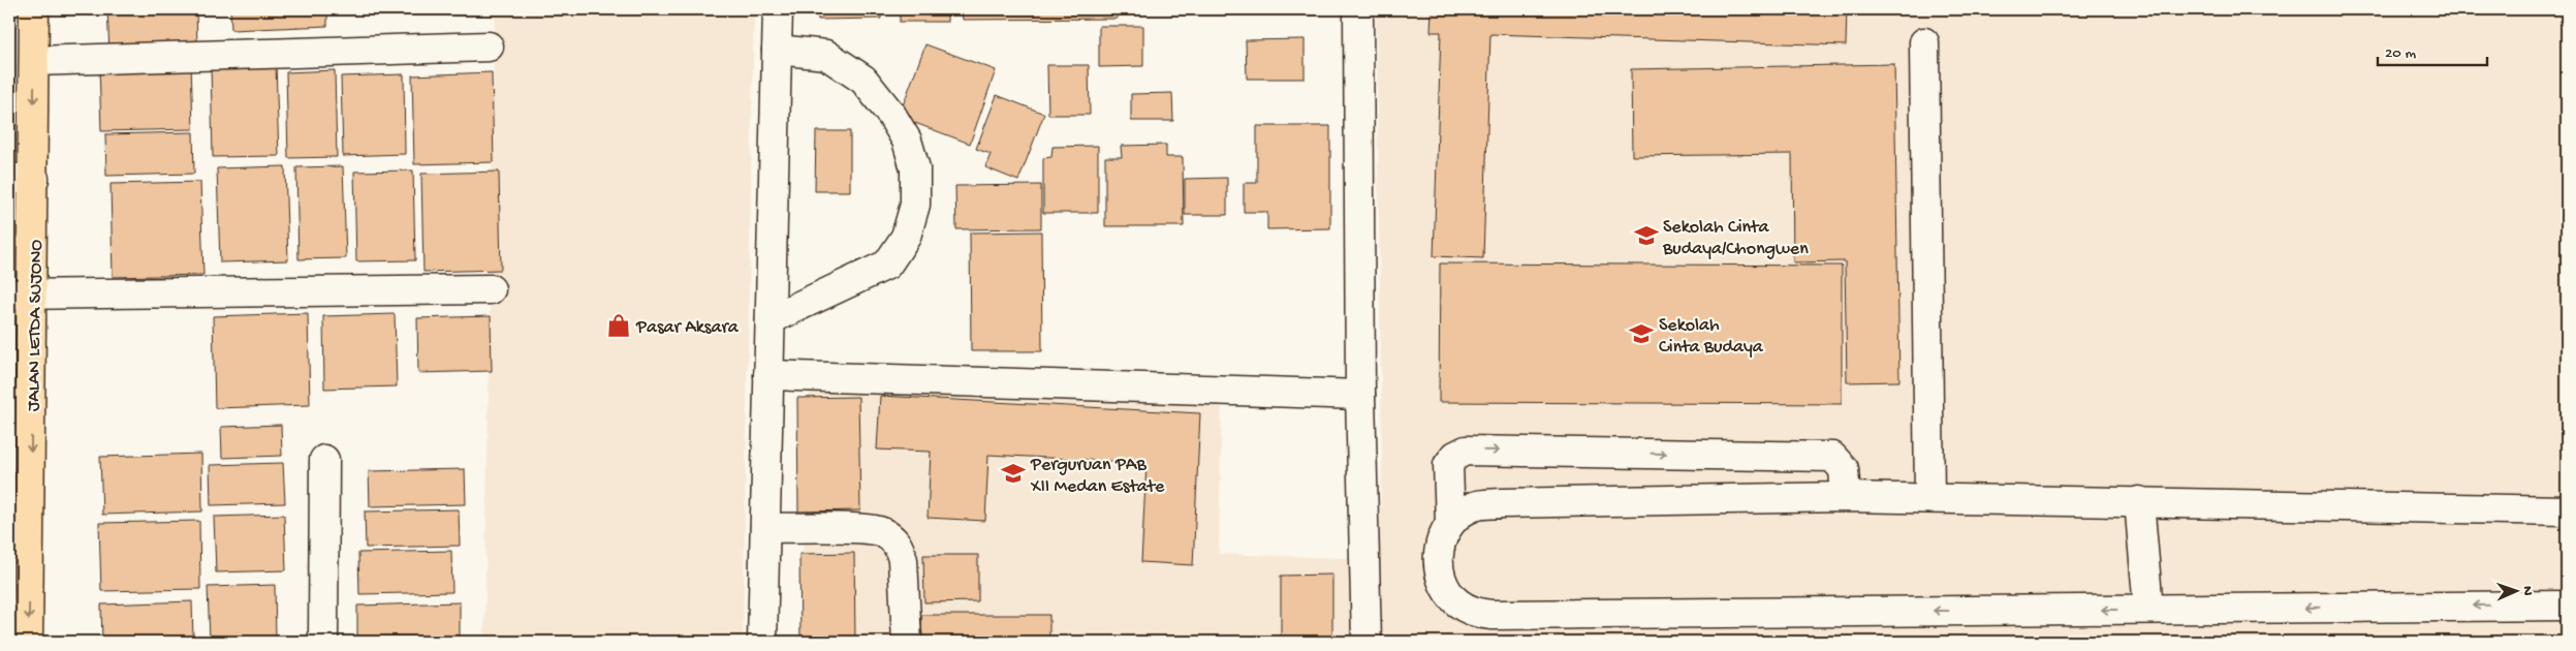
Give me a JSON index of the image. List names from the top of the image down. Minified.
{"streets":{"highway":["JALAN LETDA SUJONO"]},"one_way":["JALAN LETDA SUJONO"],"places":{"school or university":["Sekolah Cinta Budaya/Chongwen","Sekolah Cinta Budaya","Perguruan PAB XII Medan Estate"],"shop":["Pasar Aksara"]},"scale_bar":"20 m","north":"right"}
